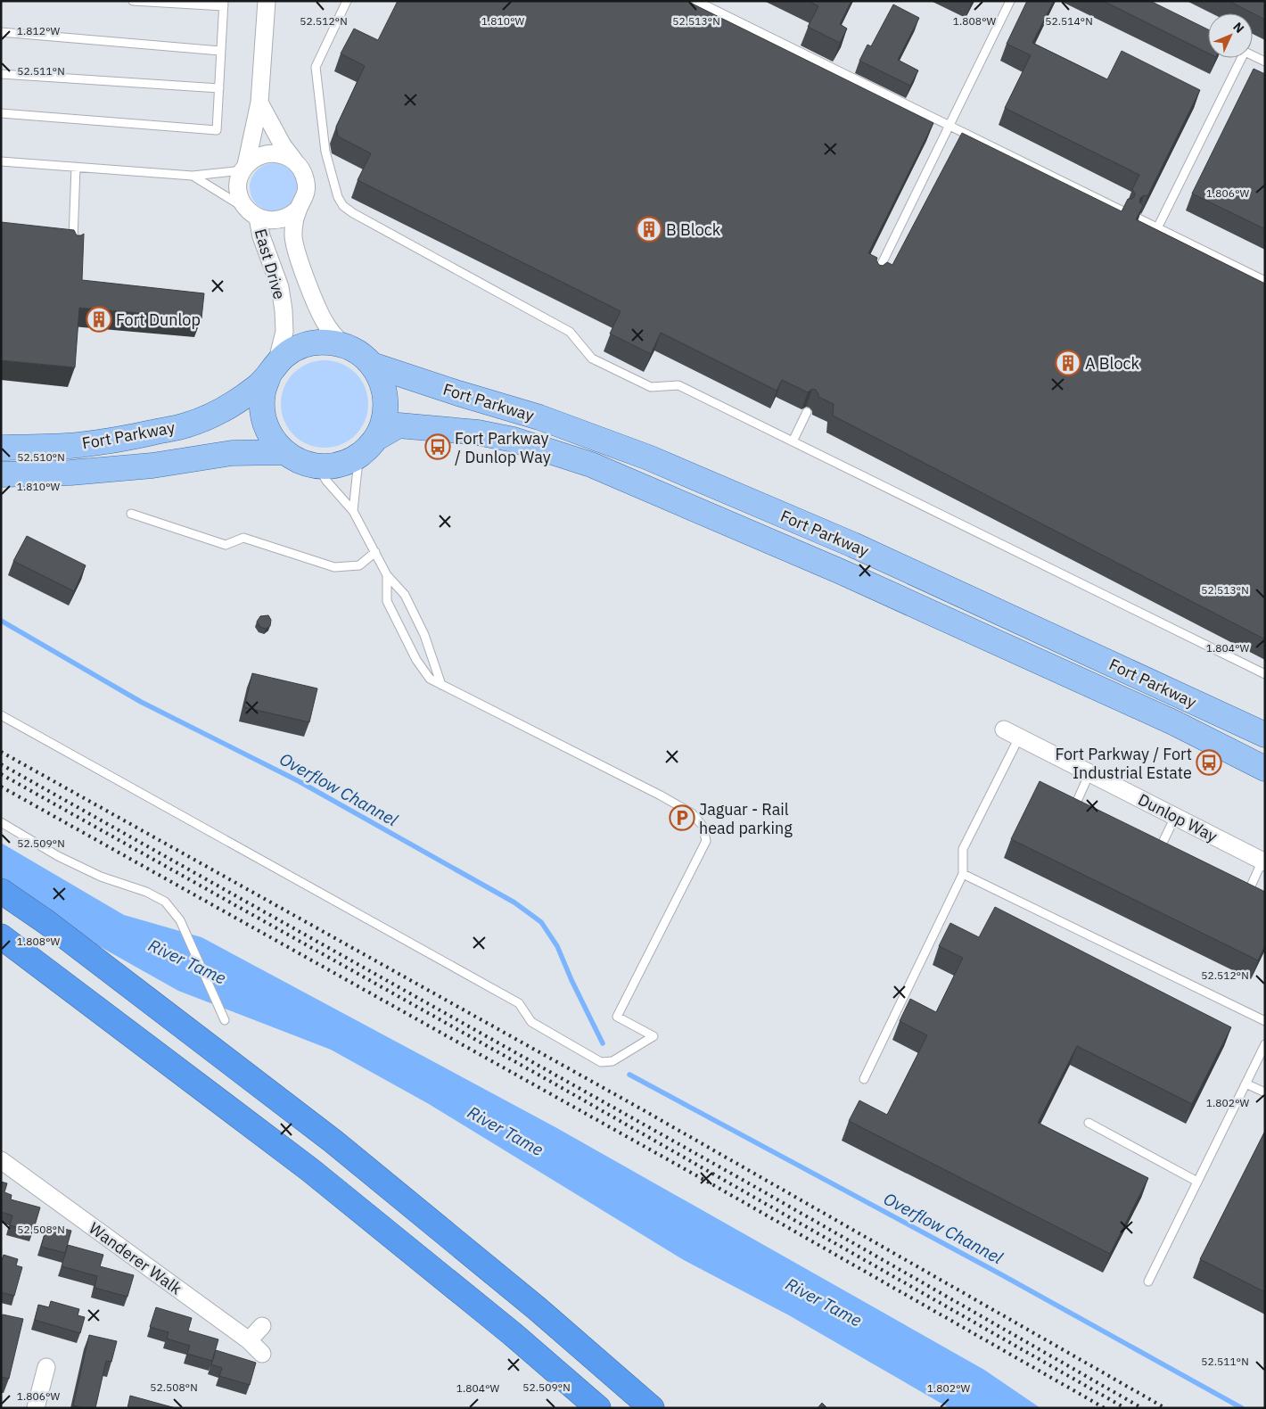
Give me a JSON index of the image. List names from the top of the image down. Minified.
{"streets":{"main road":["Fort Parkway"],"street":["East Drive","Dunlop Way","Wanderer Walk"]},"crossings":[["East Drive","Fort Parkway"]],"water":["Overflow Channel","River Tame"],"places":{"building":["B Block","Fort Dunlop","A Block"],"bus stop":["Fort Parkway / Dunlop Way","Fort Parkway / Fort Industrial Estate"],"parking":["Jaguar - Rail head parking"]},"north":"top right","coordinates":["1.810°W","1.808°W","52.512°N","52.513°N","52.514°N","1.812°W","52.511°N","1.806°W","52.510°N","1.804°W","52.509°N","1.802°W","52.508°N"]}
